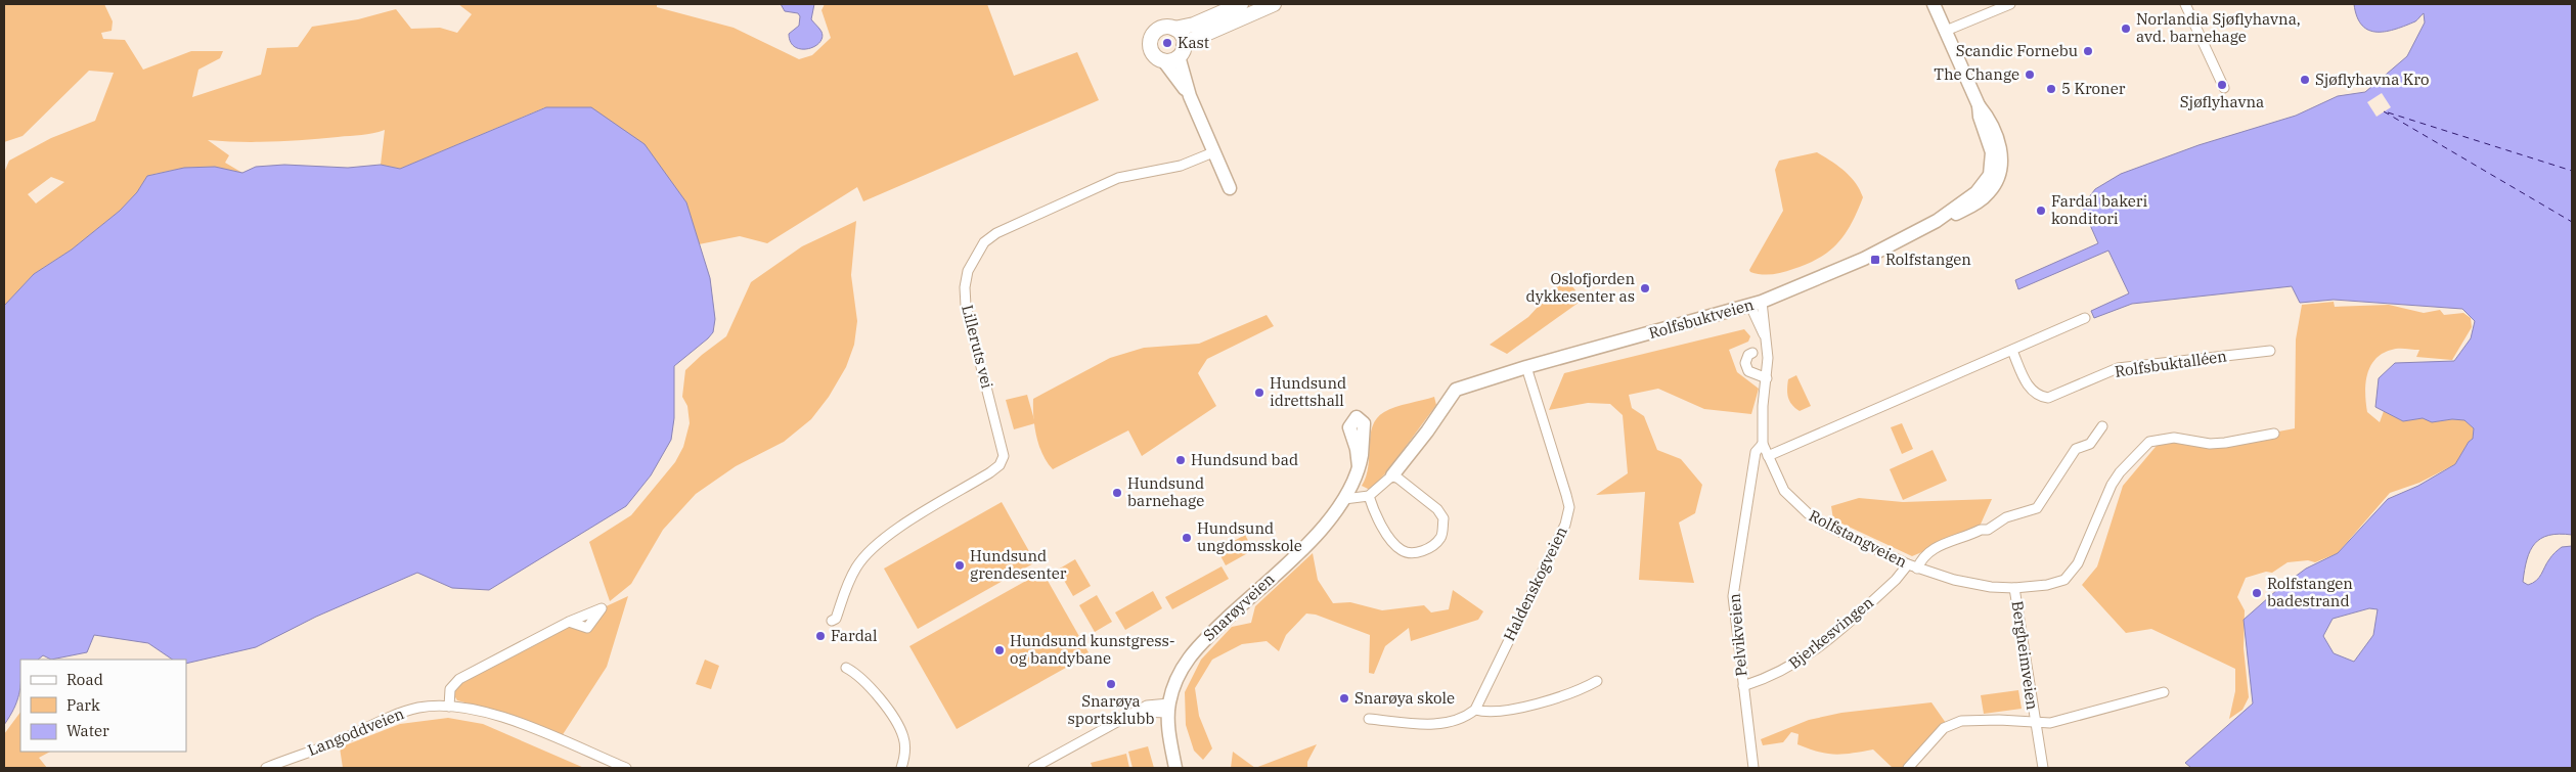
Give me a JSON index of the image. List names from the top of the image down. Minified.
{"streets":{"street":["Rolfsbuktveien","Lilleruts vei","Rolfsbuktalléen","Rolfstangveien","Haldenskogveien","Snarøyveien","Bjerkesvingen","Pelvikveien","Bergheimveien","Langoddveien"]},"crossings":[["Rolfsbuktveien","Rolfstangveien"],["Rolfsbuktveien","Haldenskogveien"],["Rolfstangveien","Bjerkesvingen"],["Rolfstangveien","Pelvikveien"],["Rolfstangveien","Bergheimveien"],["Bjerkesvingen","Pelvikveien"]],"places":{"other":["Norlandia Sjøflyhavna, avd. barnehage","Kast","Scandic Fornebu","The Change","Sjøflyhavna Kro","Sjøflyhavna","5 Kroner","Fardal bakeri konditori","Oslofjorden dykkesenter as","Hundsund idrettshall","Hundsund bad","Hundsund barnehage","Hundsund ungdomsskole","Hundsund grendesenter","Rolfstangen badestrand","Fardal","Hundsund kunstgress- og bandybane","Snarøya sportsklubb","Snarøya skole"],"transit":["Rolfstangen"]},"legend":["Road","Park","Water"]}
